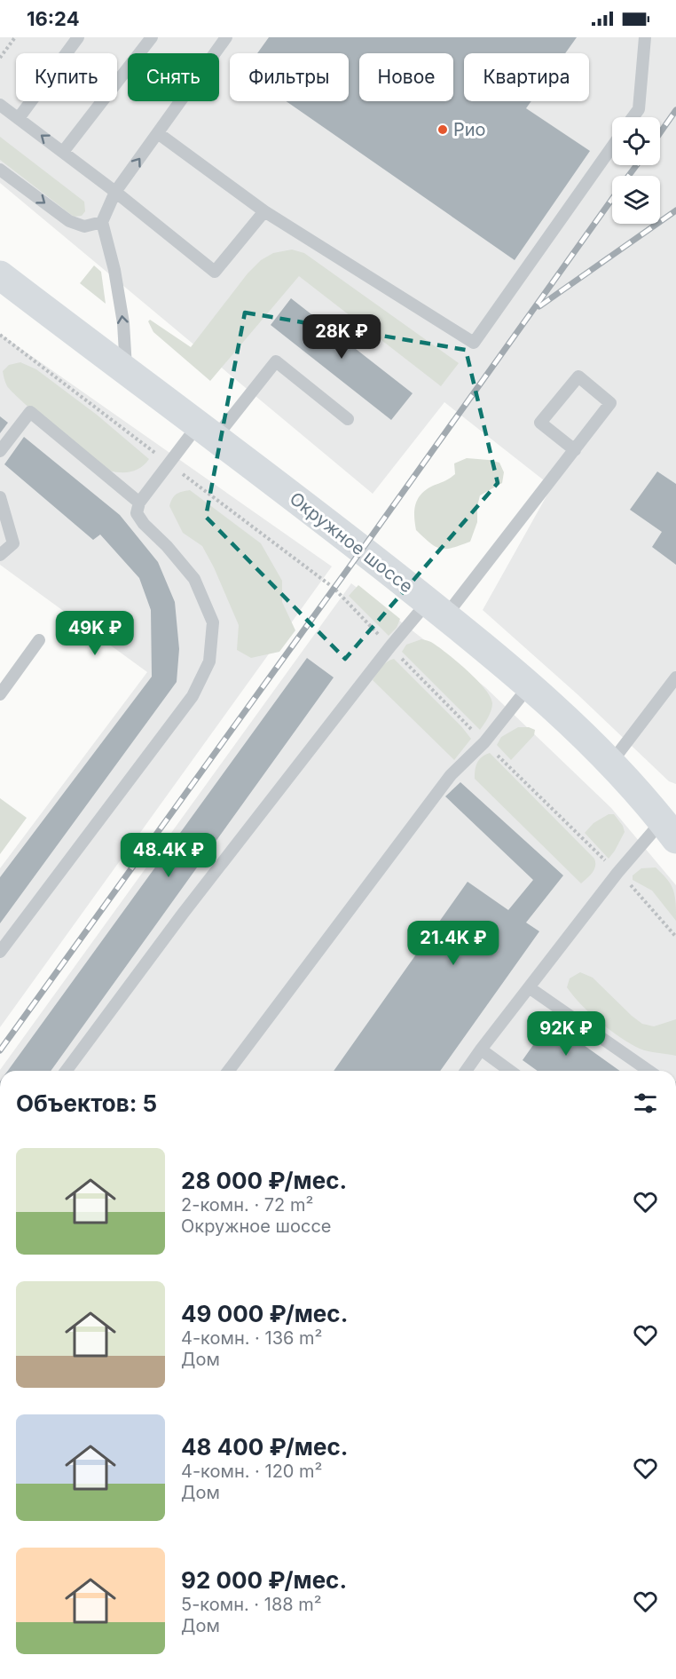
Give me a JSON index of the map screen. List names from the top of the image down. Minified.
{"streets":{"main road":["Окружное шоссе"]},"places":["Рио"],"page":{"status":"16:24","chip":["Купить","Снять","Фильтры","Новое","Квартира"],"price":["28K ₽","49K ₽","48.4K ₽","21.4K ₽","92K ₽"],"heading":"Объектов: 5","list":[{"name":"28 000 ₽/мес.","note":"2-комн. · 72 m² · Окружное шоссе"},{"name":"49 000 ₽/мес.","note":"4-комн. · 136 m² · Дом"},{"name":"48 400 ₽/мес.","note":"4-комн. · 120 m² · Дом"},{"name":"92 000 ₽/мес.","note":"5-комн. · 188 m² · Дом"}]}}
